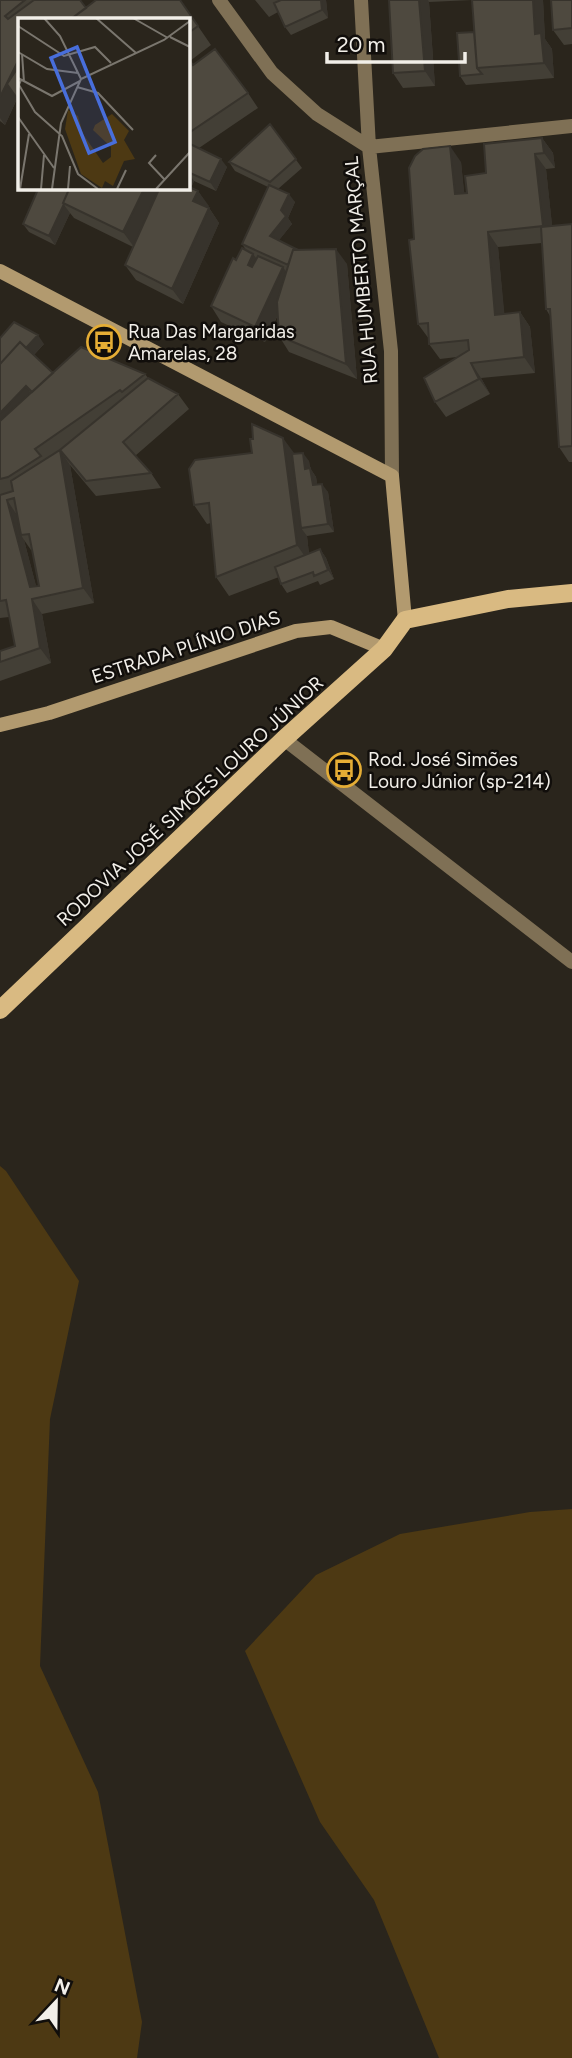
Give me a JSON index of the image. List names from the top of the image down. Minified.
{"streets":{"main road":["RODOVIA JOSÉ SIMÕES LOURO JÚNIOR"],"street":["RUA HUMBERTO MARÇAL","ESTRADA PLÍNIO DIAS"]},"crossings":[["RUA HUMBERTO MARÇAL","RODOVIA JOSÉ SIMÕES LOURO JÚNIOR"],["ESTRADA PLÍNIO DIAS","RODOVIA JOSÉ SIMÕES LOURO JÚNIOR"]],"places":{"bus stop":["Rua Das Margaridas Amarelas, 28","Rod. José Simões Louro Júnior (sp-214)"]},"scale_bar":"20 m","north":"top"}
